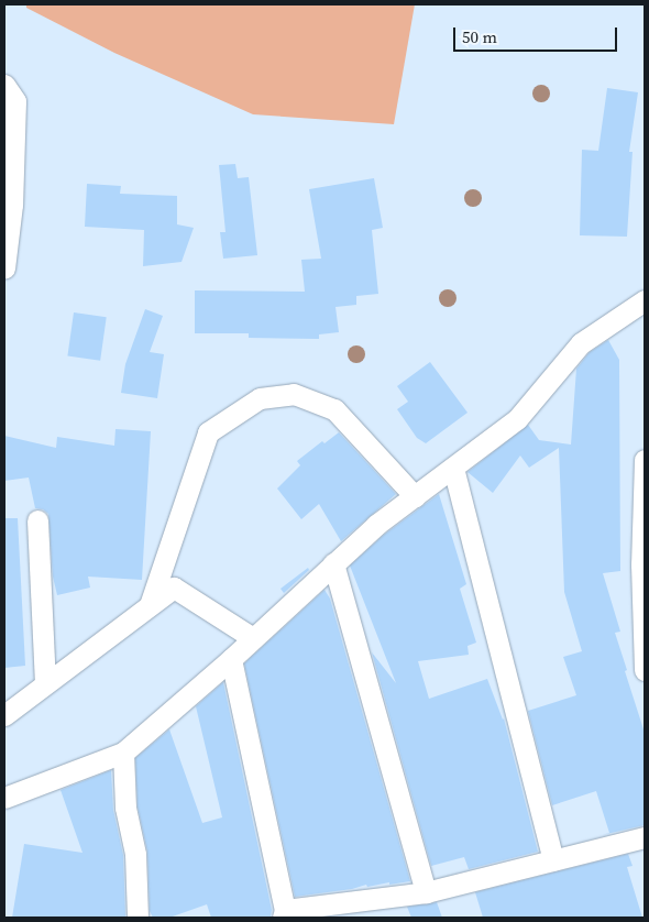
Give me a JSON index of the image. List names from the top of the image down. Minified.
{"scale_bar":"50 m"}
